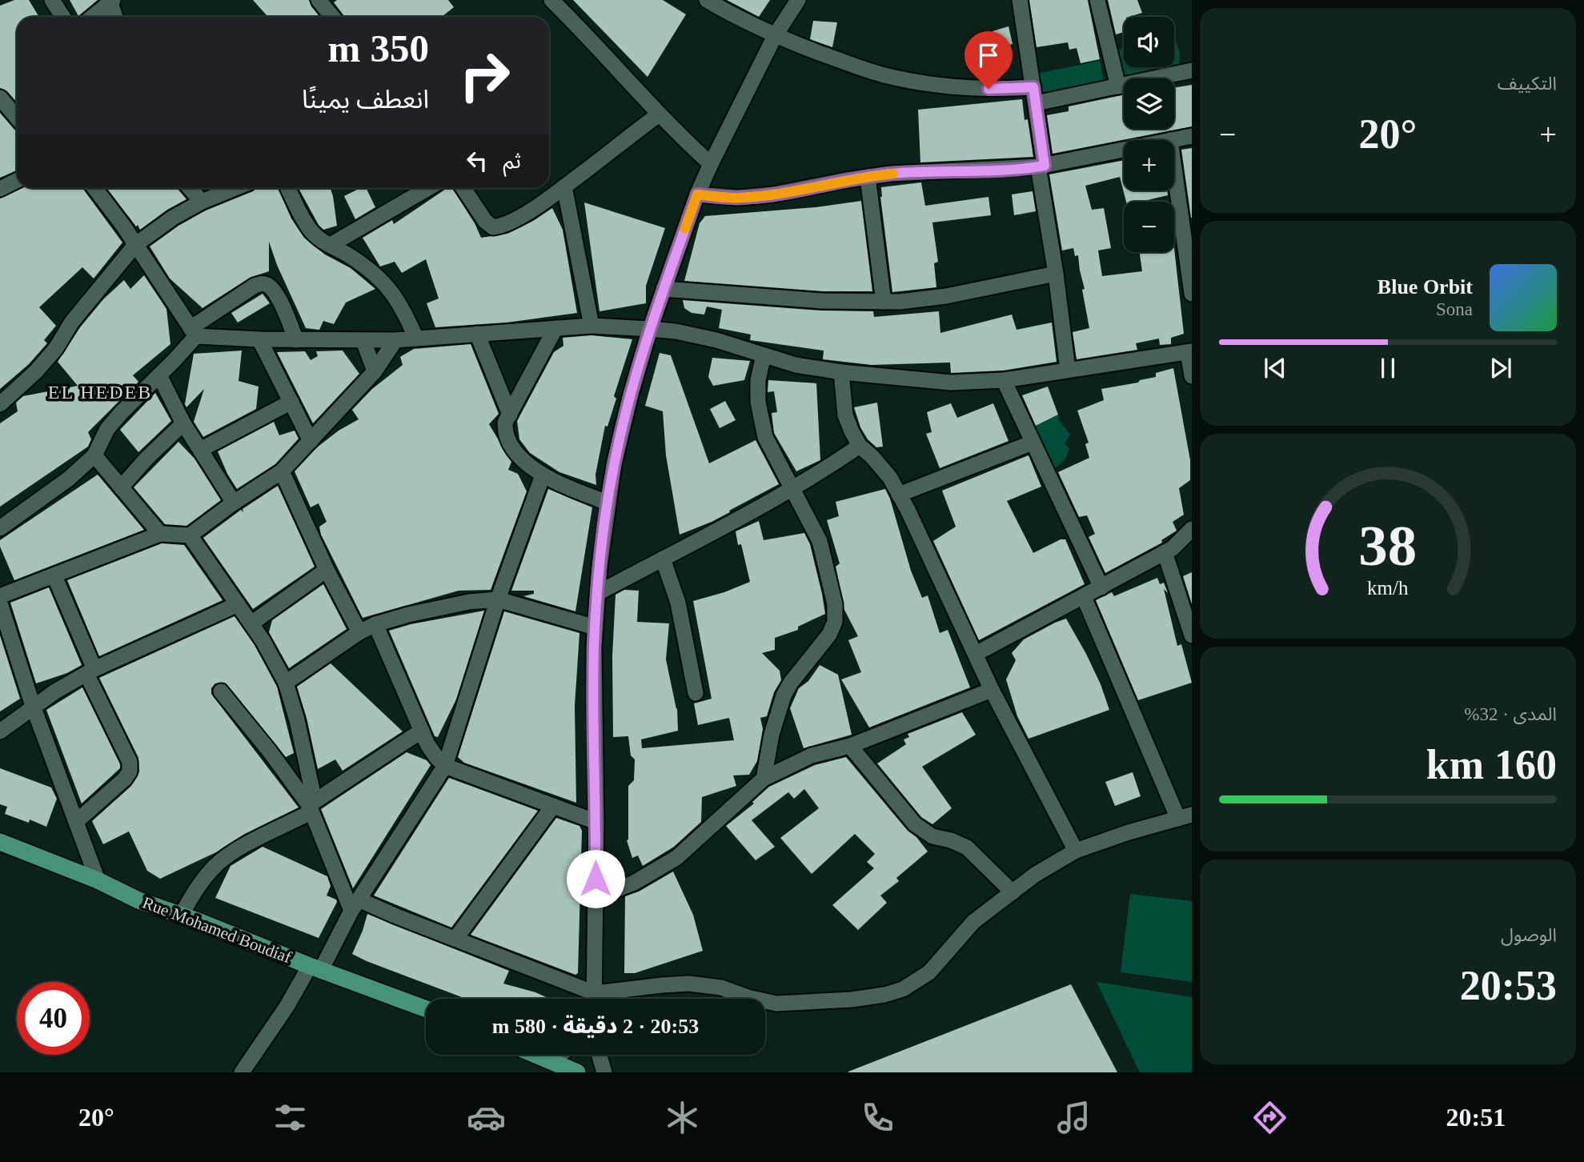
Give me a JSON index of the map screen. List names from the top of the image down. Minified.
{"streets":{"main road":["Rue Mohamed Boudiaf"]},"districts":["EL HEDEB"],"page":{"tile":["التكييف",["المدى · 32%","160 km"],["الوصول","20:53"]],"map_buttons":["+","−"],"turn":["350 m","انعطف يمينًا"],"heat":["−","20°","+"],"then":"ثم","song":["Blue Orbit","Sona"],"limit":"40","trip":"20:53 · 2 دقيقة · 580 m","tabs":["20:51","20°"],"gauge":["38","km/h"]}}
